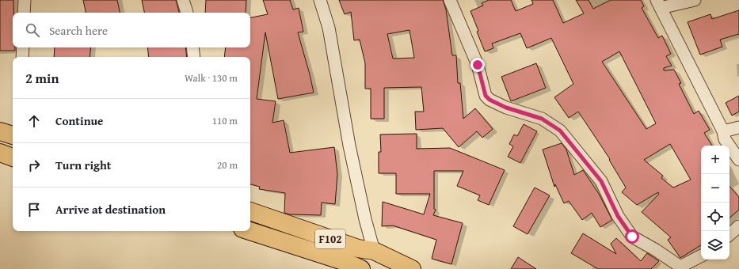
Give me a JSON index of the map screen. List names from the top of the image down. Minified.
{"streets":{"main road":["F102"]},"page":{"search":"Search here","heading":["2 min","Walk · 130 m"],"list":[["Continue","110 m"],["Turn right","20 m"],"Arrive at destination"],"map_buttons":["+","−"]}}
